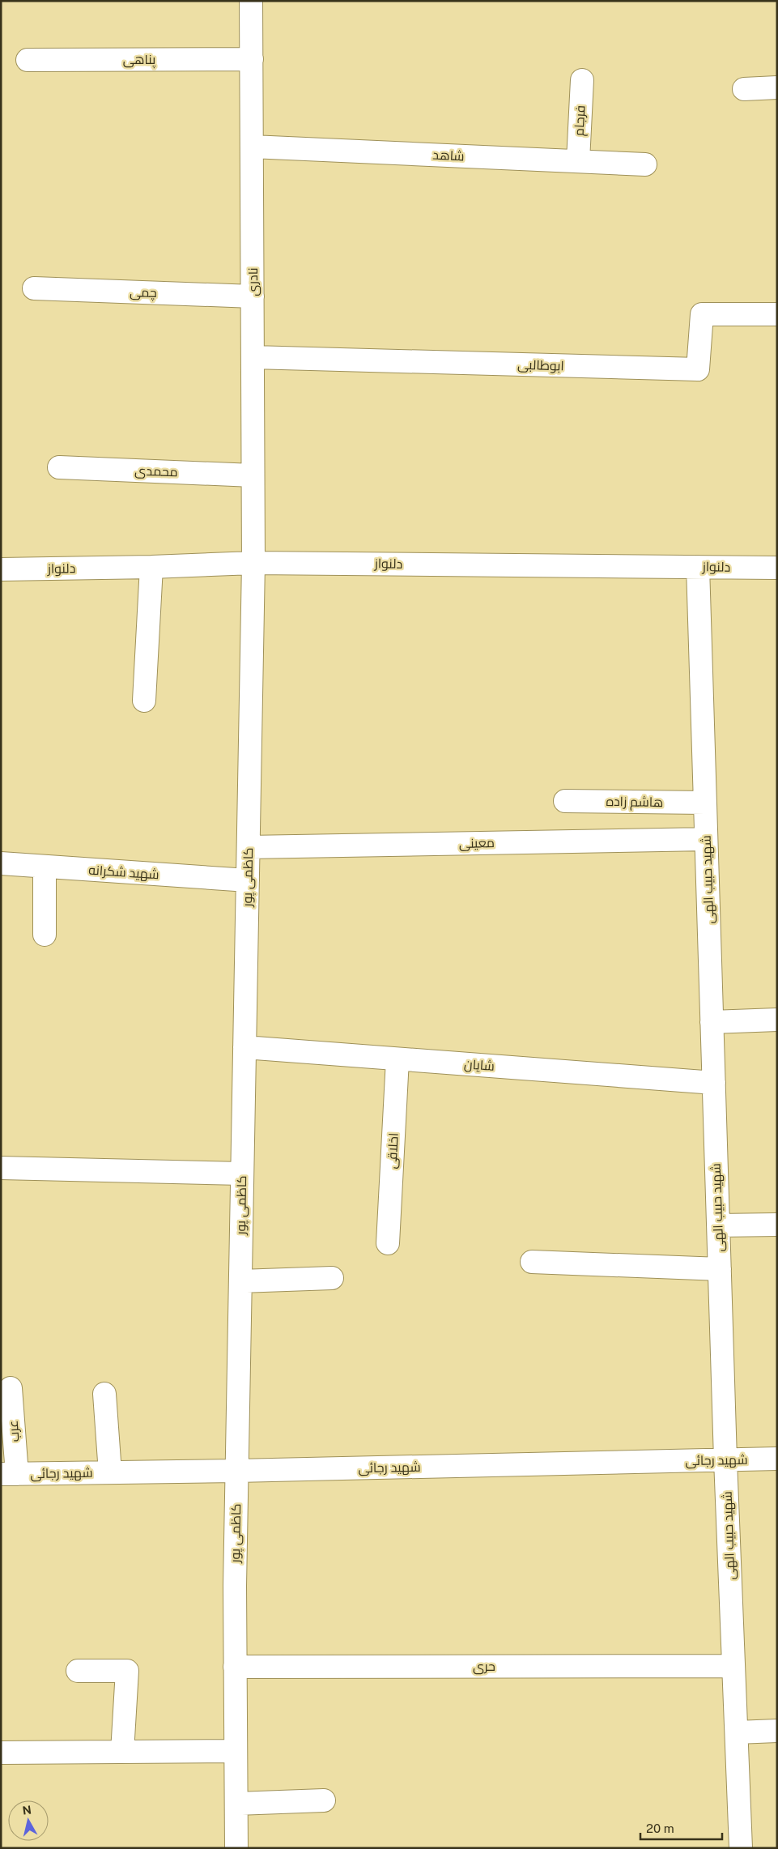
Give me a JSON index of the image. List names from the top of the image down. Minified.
{"streets":{"street":["پناهی","فرجام","شاهد","نادری","چمی","ابوطالبی","محمدی","دلنواز","هاشم زاده","معینی","شهید شکرانه","کاظمی پور","شهید حبیب الهی","شایان","اخلاقی","عرب","شهید رجائی","حری"]},"crossings":[["پناهی","نادری"],["فرجام","شاهد"],["شاهد","نادری"],["نادری","چمی"],["نادری","ابوطالبی"],["نادری","محمدی"],["نادری","دلنواز"],["نادری","کاظمی پور"],["دلنواز","کاظمی پور"],["دلنواز","شهید حبیب الهی"],["هاشم زاده","شهید حبیب الهی"],["معینی","کاظمی پور"],["معینی","شهید حبیب الهی"],["شهید شکرانه","کاظمی پور"],["کاظمی پور","شایان"],["کاظمی پور","شهید رجائی"],["کاظمی پور","حری"],["شهید حبیب الهی","شایان"],["شهید حبیب الهی","شهید رجائی"],["شهید حبیب الهی","حری"],["شایان","اخلاقی"],["عرب","شهید رجائی"]],"scale_bar":"20 m","north":"top"}
